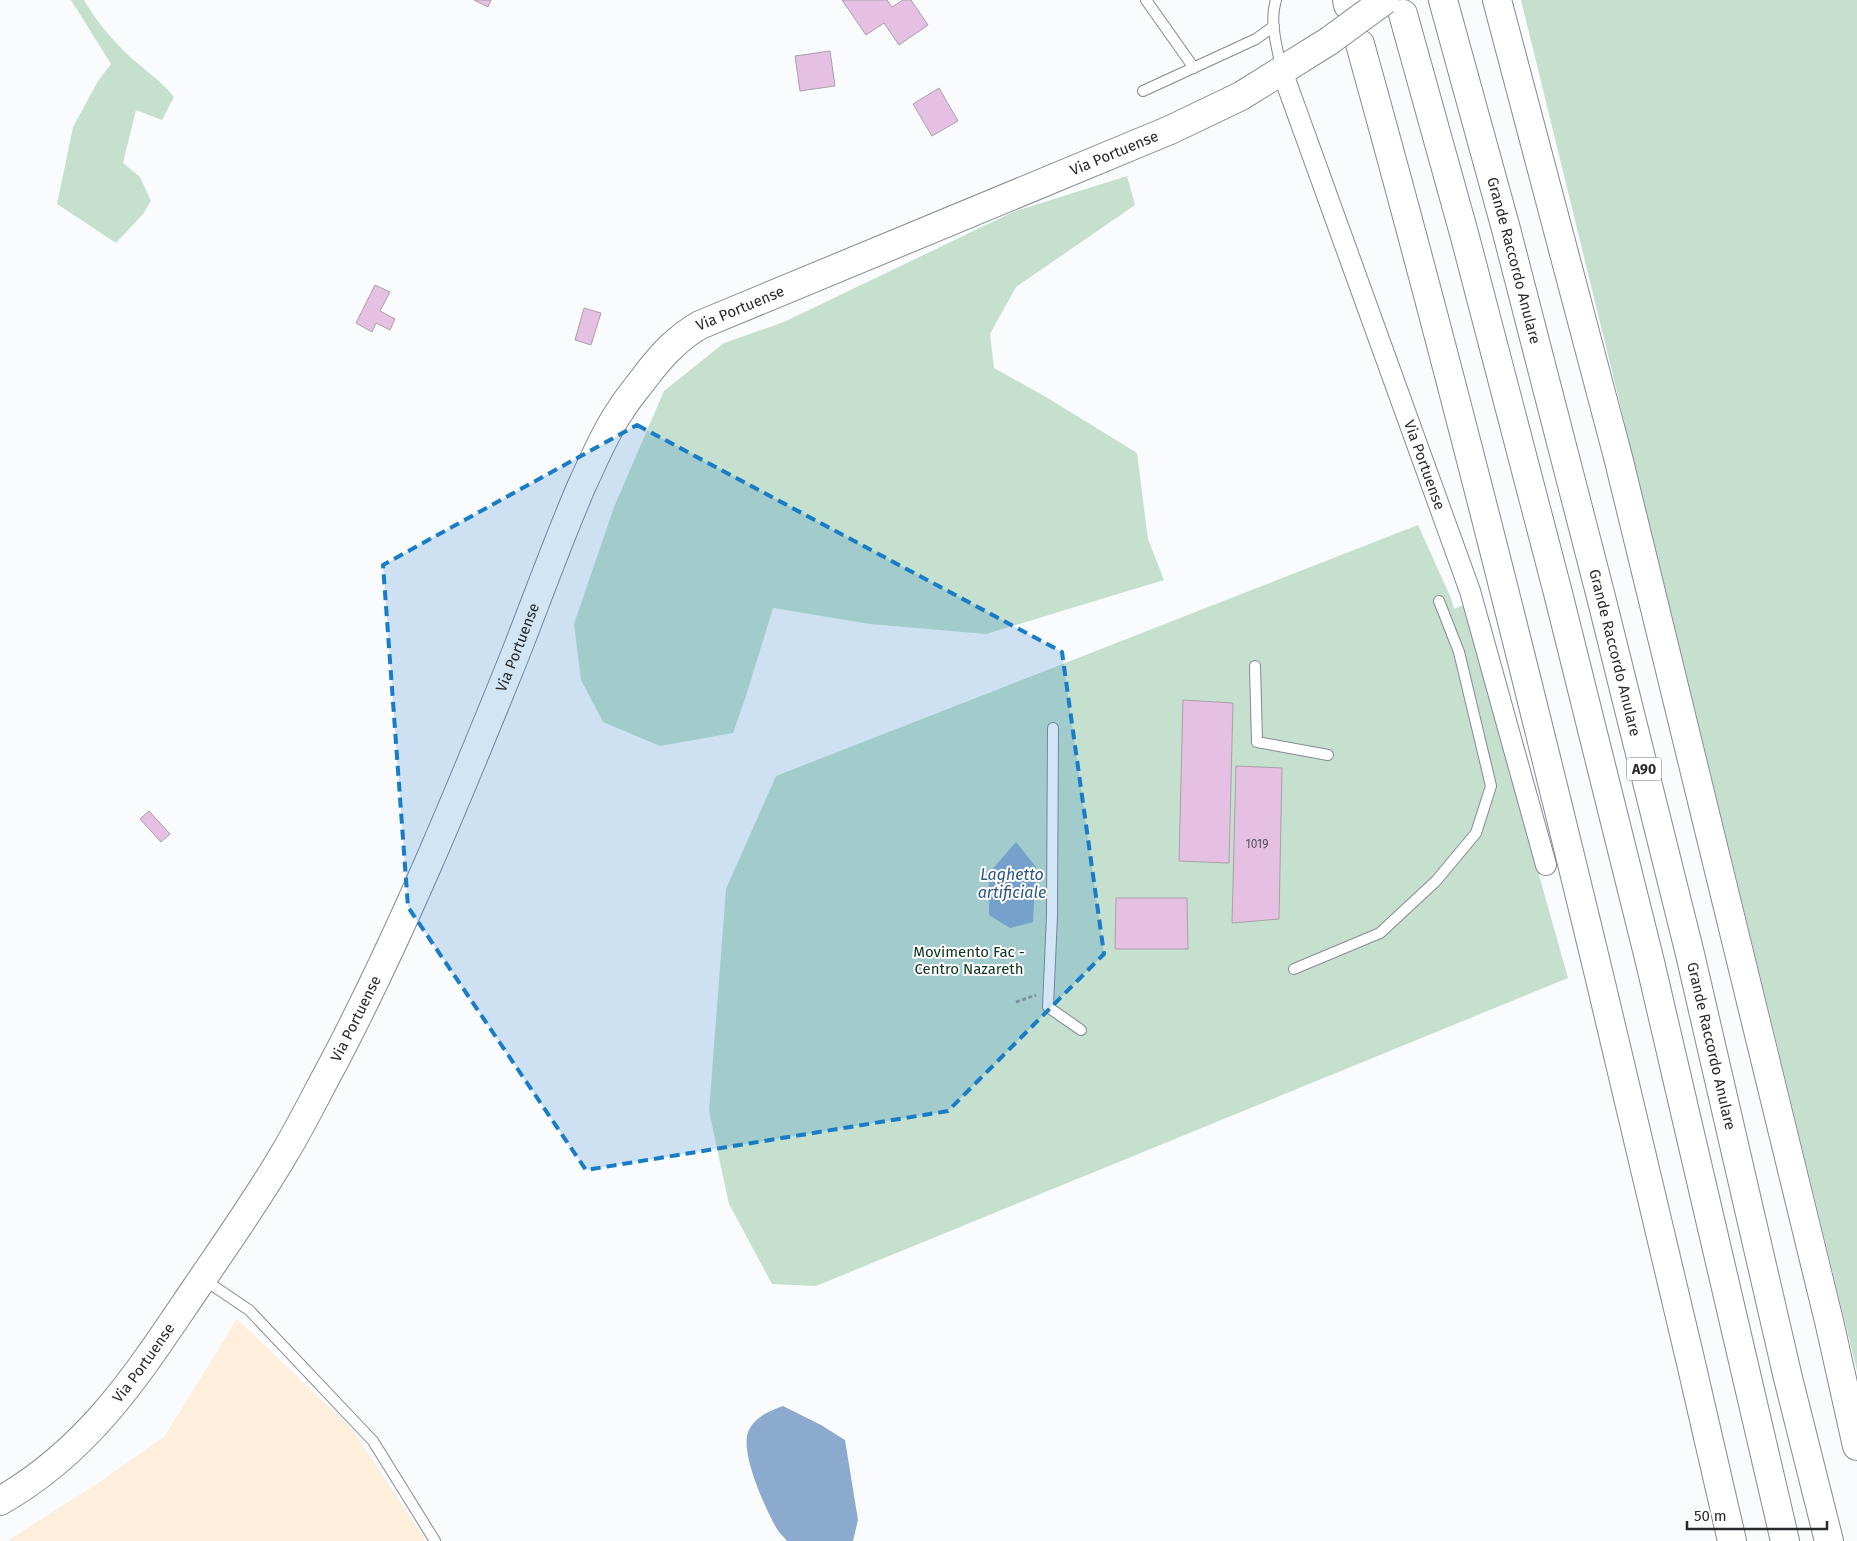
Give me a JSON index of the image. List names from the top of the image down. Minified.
{"streets":{"main road":["Via Portuense","Grande Raccordo Anulare","A90"]},"crossings":[["Via Portuense","A90"]],"water":["Laghetto artificiale"],"parks":["Movimento Fac - Centro Nazareth"],"house_numbers":["1019"],"scale_bar":"50 m"}
